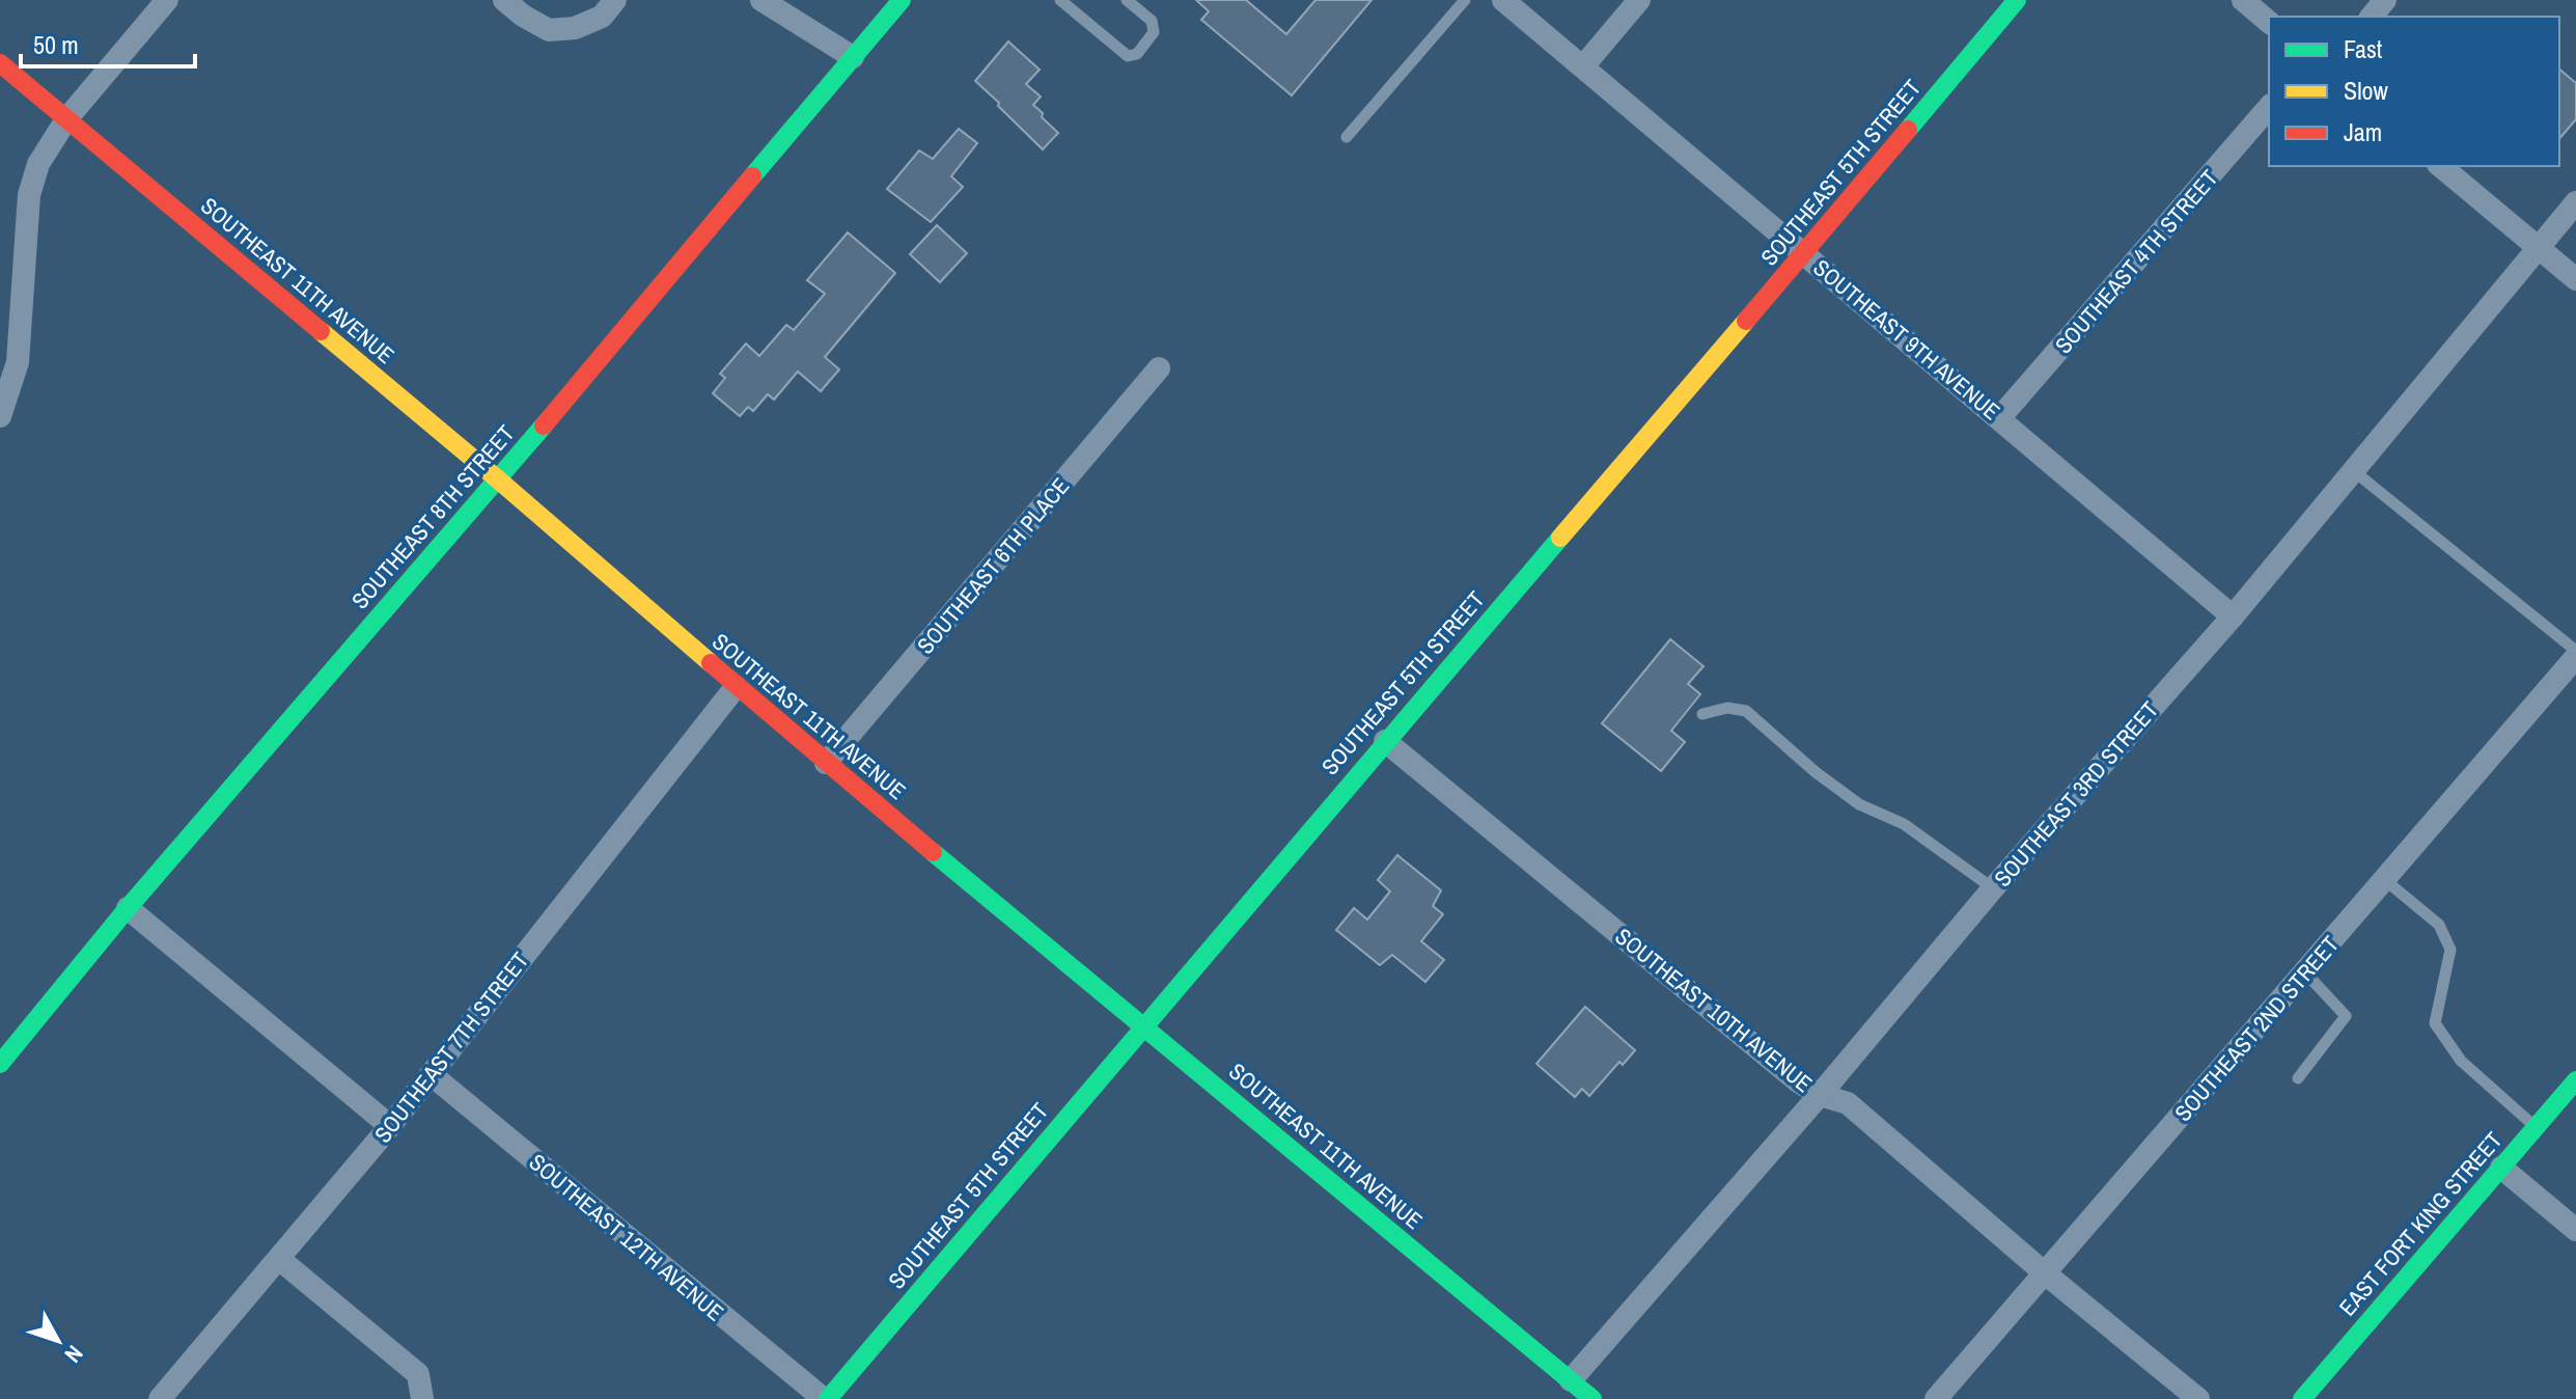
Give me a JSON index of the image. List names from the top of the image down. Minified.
{"streets":{"street":["SOUTHEAST 5TH STREET","SOUTHEAST 4TH STREET","SOUTHEAST 11TH AVENUE","SOUTHEAST 9TH AVENUE","SOUTHEAST 8TH STREET","SOUTHEAST 6TH PLACE","SOUTHEAST 3RD STREET","SOUTHEAST 10TH AVENUE","SOUTHEAST 2ND STREET","SOUTHEAST 7TH STREET","EAST FORT KING STREET","SOUTHEAST 12TH AVENUE"]},"crossings":[["SOUTHEAST 5TH STREET","SOUTHEAST 11TH AVENUE"],["SOUTHEAST 5TH STREET","SOUTHEAST 9TH AVENUE"],["SOUTHEAST 5TH STREET","SOUTHEAST 10TH AVENUE"],["SOUTHEAST 5TH STREET","SOUTHEAST 12TH AVENUE"],["SOUTHEAST 4TH STREET","SOUTHEAST 9TH AVENUE"],["SOUTHEAST 11TH AVENUE","SOUTHEAST 8TH STREET"],["SOUTHEAST 11TH AVENUE","SOUTHEAST 6TH PLACE"],["SOUTHEAST 11TH AVENUE","SOUTHEAST 3RD STREET"],["SOUTHEAST 11TH AVENUE","SOUTHEAST 7TH STREET"],["SOUTHEAST 9TH AVENUE","SOUTHEAST 3RD STREET"],["SOUTHEAST 3RD STREET","SOUTHEAST 10TH AVENUE"],["SOUTHEAST 10TH AVENUE","SOUTHEAST 2ND STREET"],["SOUTHEAST 7TH STREET","SOUTHEAST 12TH AVENUE"]],"legend":["Fast","Slow","Jam"],"scale_bar":"50 m","north":"bottom right"}
